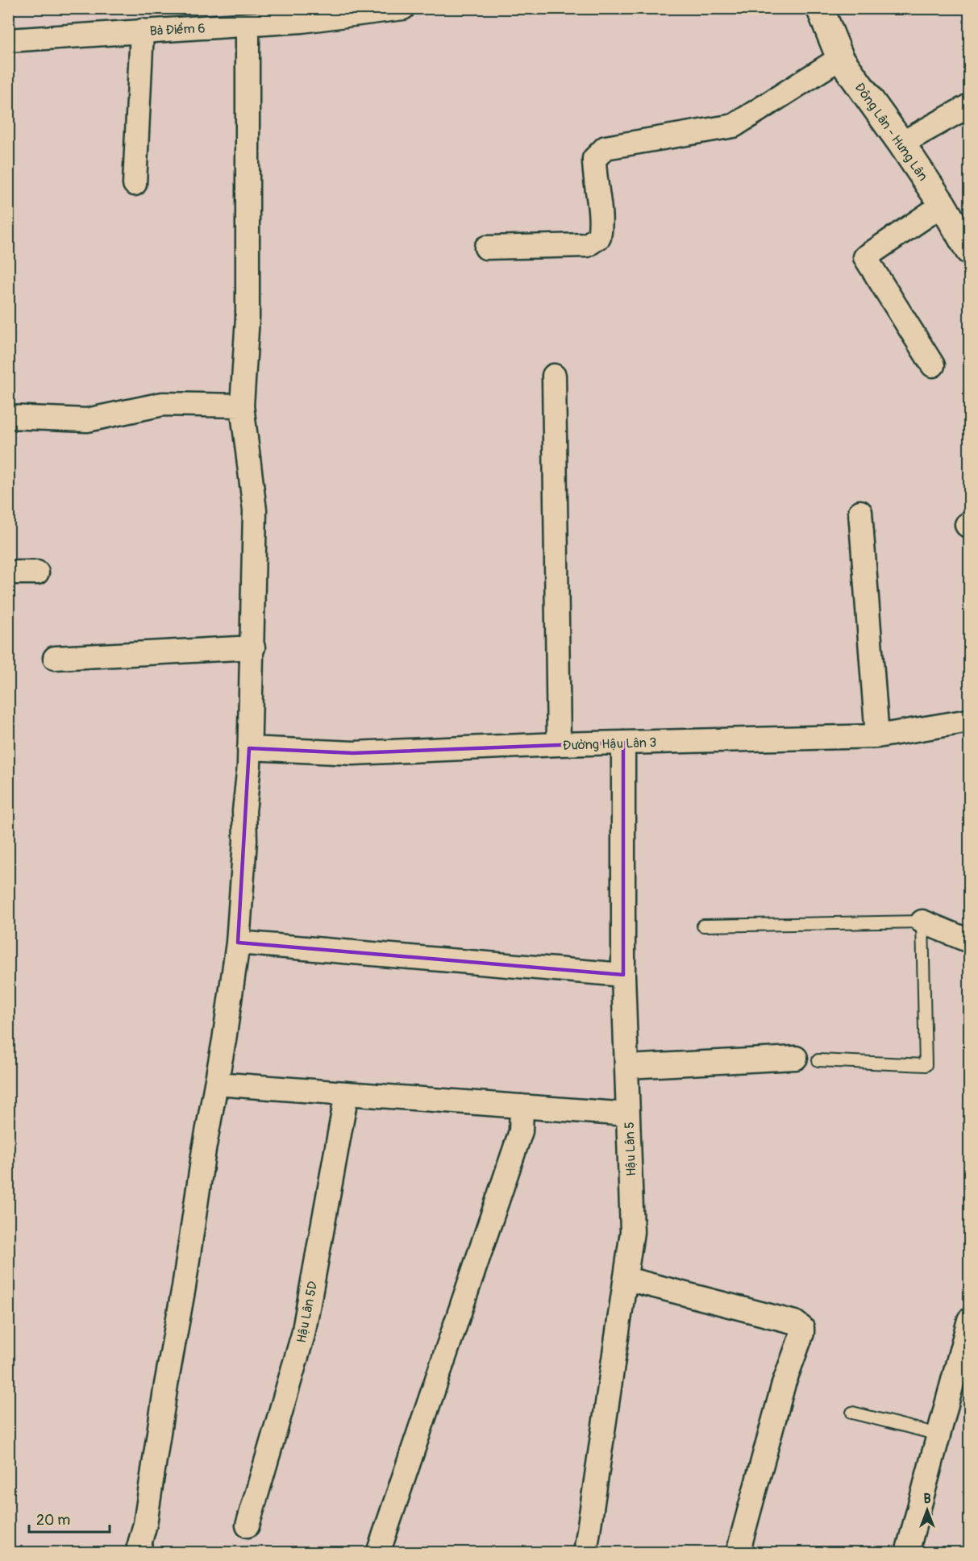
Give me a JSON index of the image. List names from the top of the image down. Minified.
{"streets":{"street":["Bà Điểm 6","Đông Lân - Hưng Lân","Đường Hậu Lân 3","Hậu Lân 5","Hậu Lân 5D"]},"crossings":[["Đường Hậu Lân 3","Hậu Lân 5"]],"scale_bar":"20 m","north":"top"}
